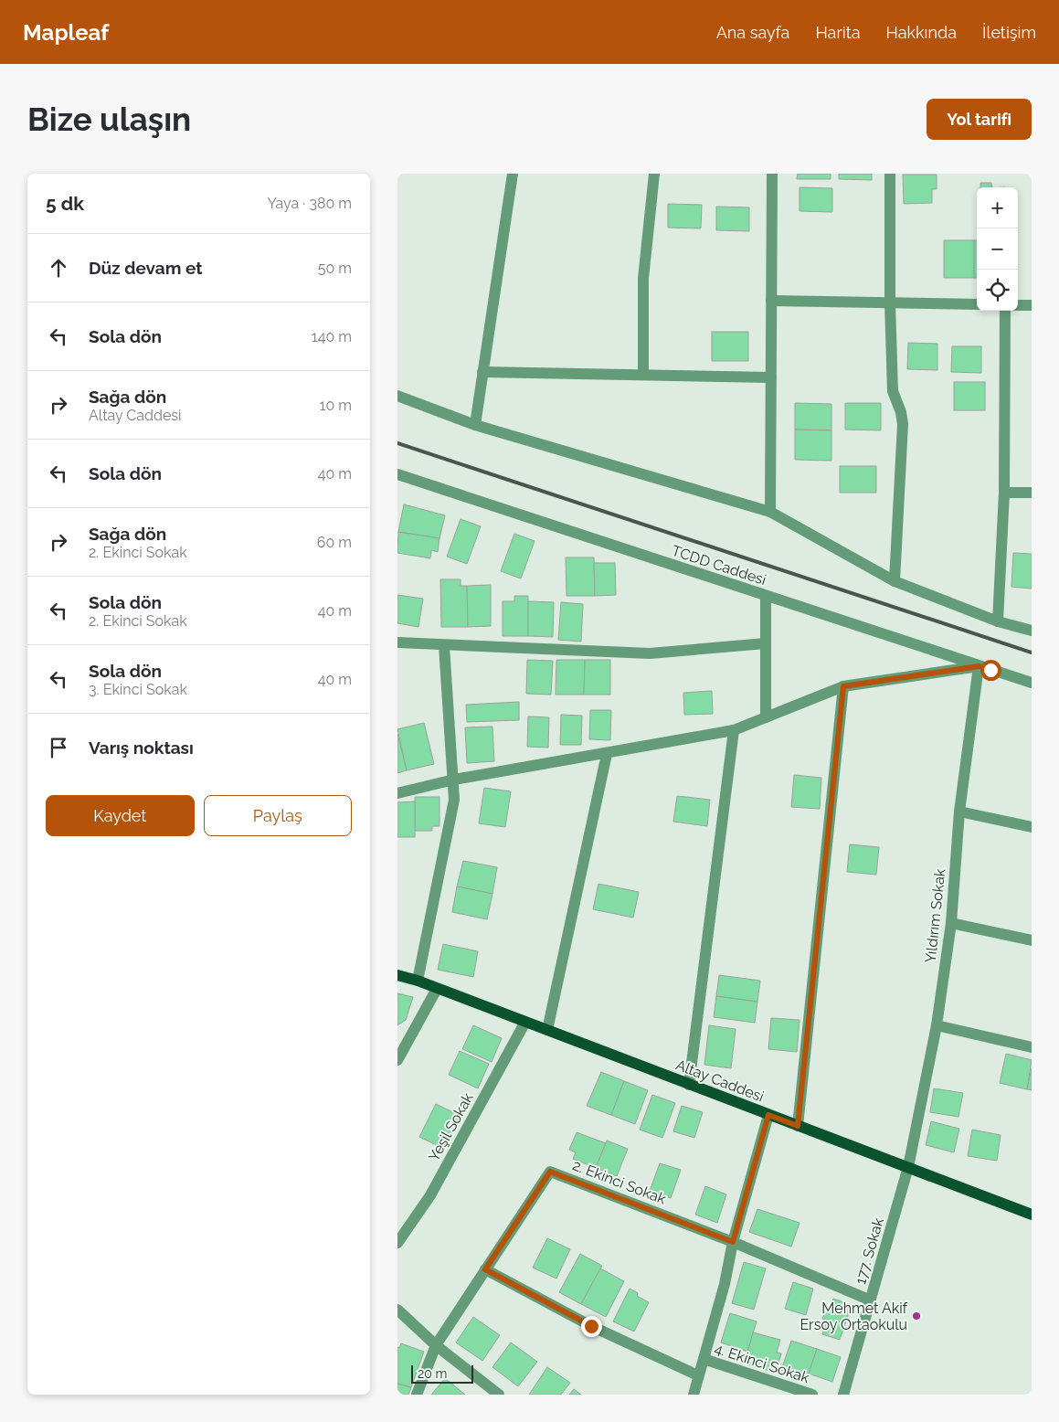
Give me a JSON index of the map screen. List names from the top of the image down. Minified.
{"streets":{"main road":["Altay Caddesi"],"street":["TCDD Caddesi","Yıldırım Sokak","Yeşil Sokak","2. Ekinci Sokak","177. Sokak","4. Ekinci Sokak"]},"crossings":[["TCDD Caddesi","Yıldırım Sokak"],["Yıldırım Sokak","Altay Caddesi"],["Yıldırım Sokak","177. Sokak"],["Altay Caddesi","Yeşil Sokak"],["Altay Caddesi","177. Sokak"],["2. Ekinci Sokak","177. Sokak"]],"places":["Mehmet Akif Ersoy Ortaokulu"],"scale_bar":"20 m","page":{"header":"Mapleaf","nav":["Ana sayfa","Harita","Hakkında","İletişim"],"buttons":["Yol tarifi",["Kaydet","Paylaş"]],"title":"Bize ulaşın","heading":["5 dk","Yaya · 380 m"],"map_buttons":["+","−"],"list":[["Düz devam et","50 m"],["Sola dön","140 m"],["Sağa dön","Altay Caddesi","10 m"],["Sola dön","40 m"],["Sağa dön","2. Ekinci Sokak","60 m"],["Sola dön","2. Ekinci Sokak","40 m"],["Sola dön","3. Ekinci Sokak","40 m"],"Varış noktası"],"scale":"20 m"}}
